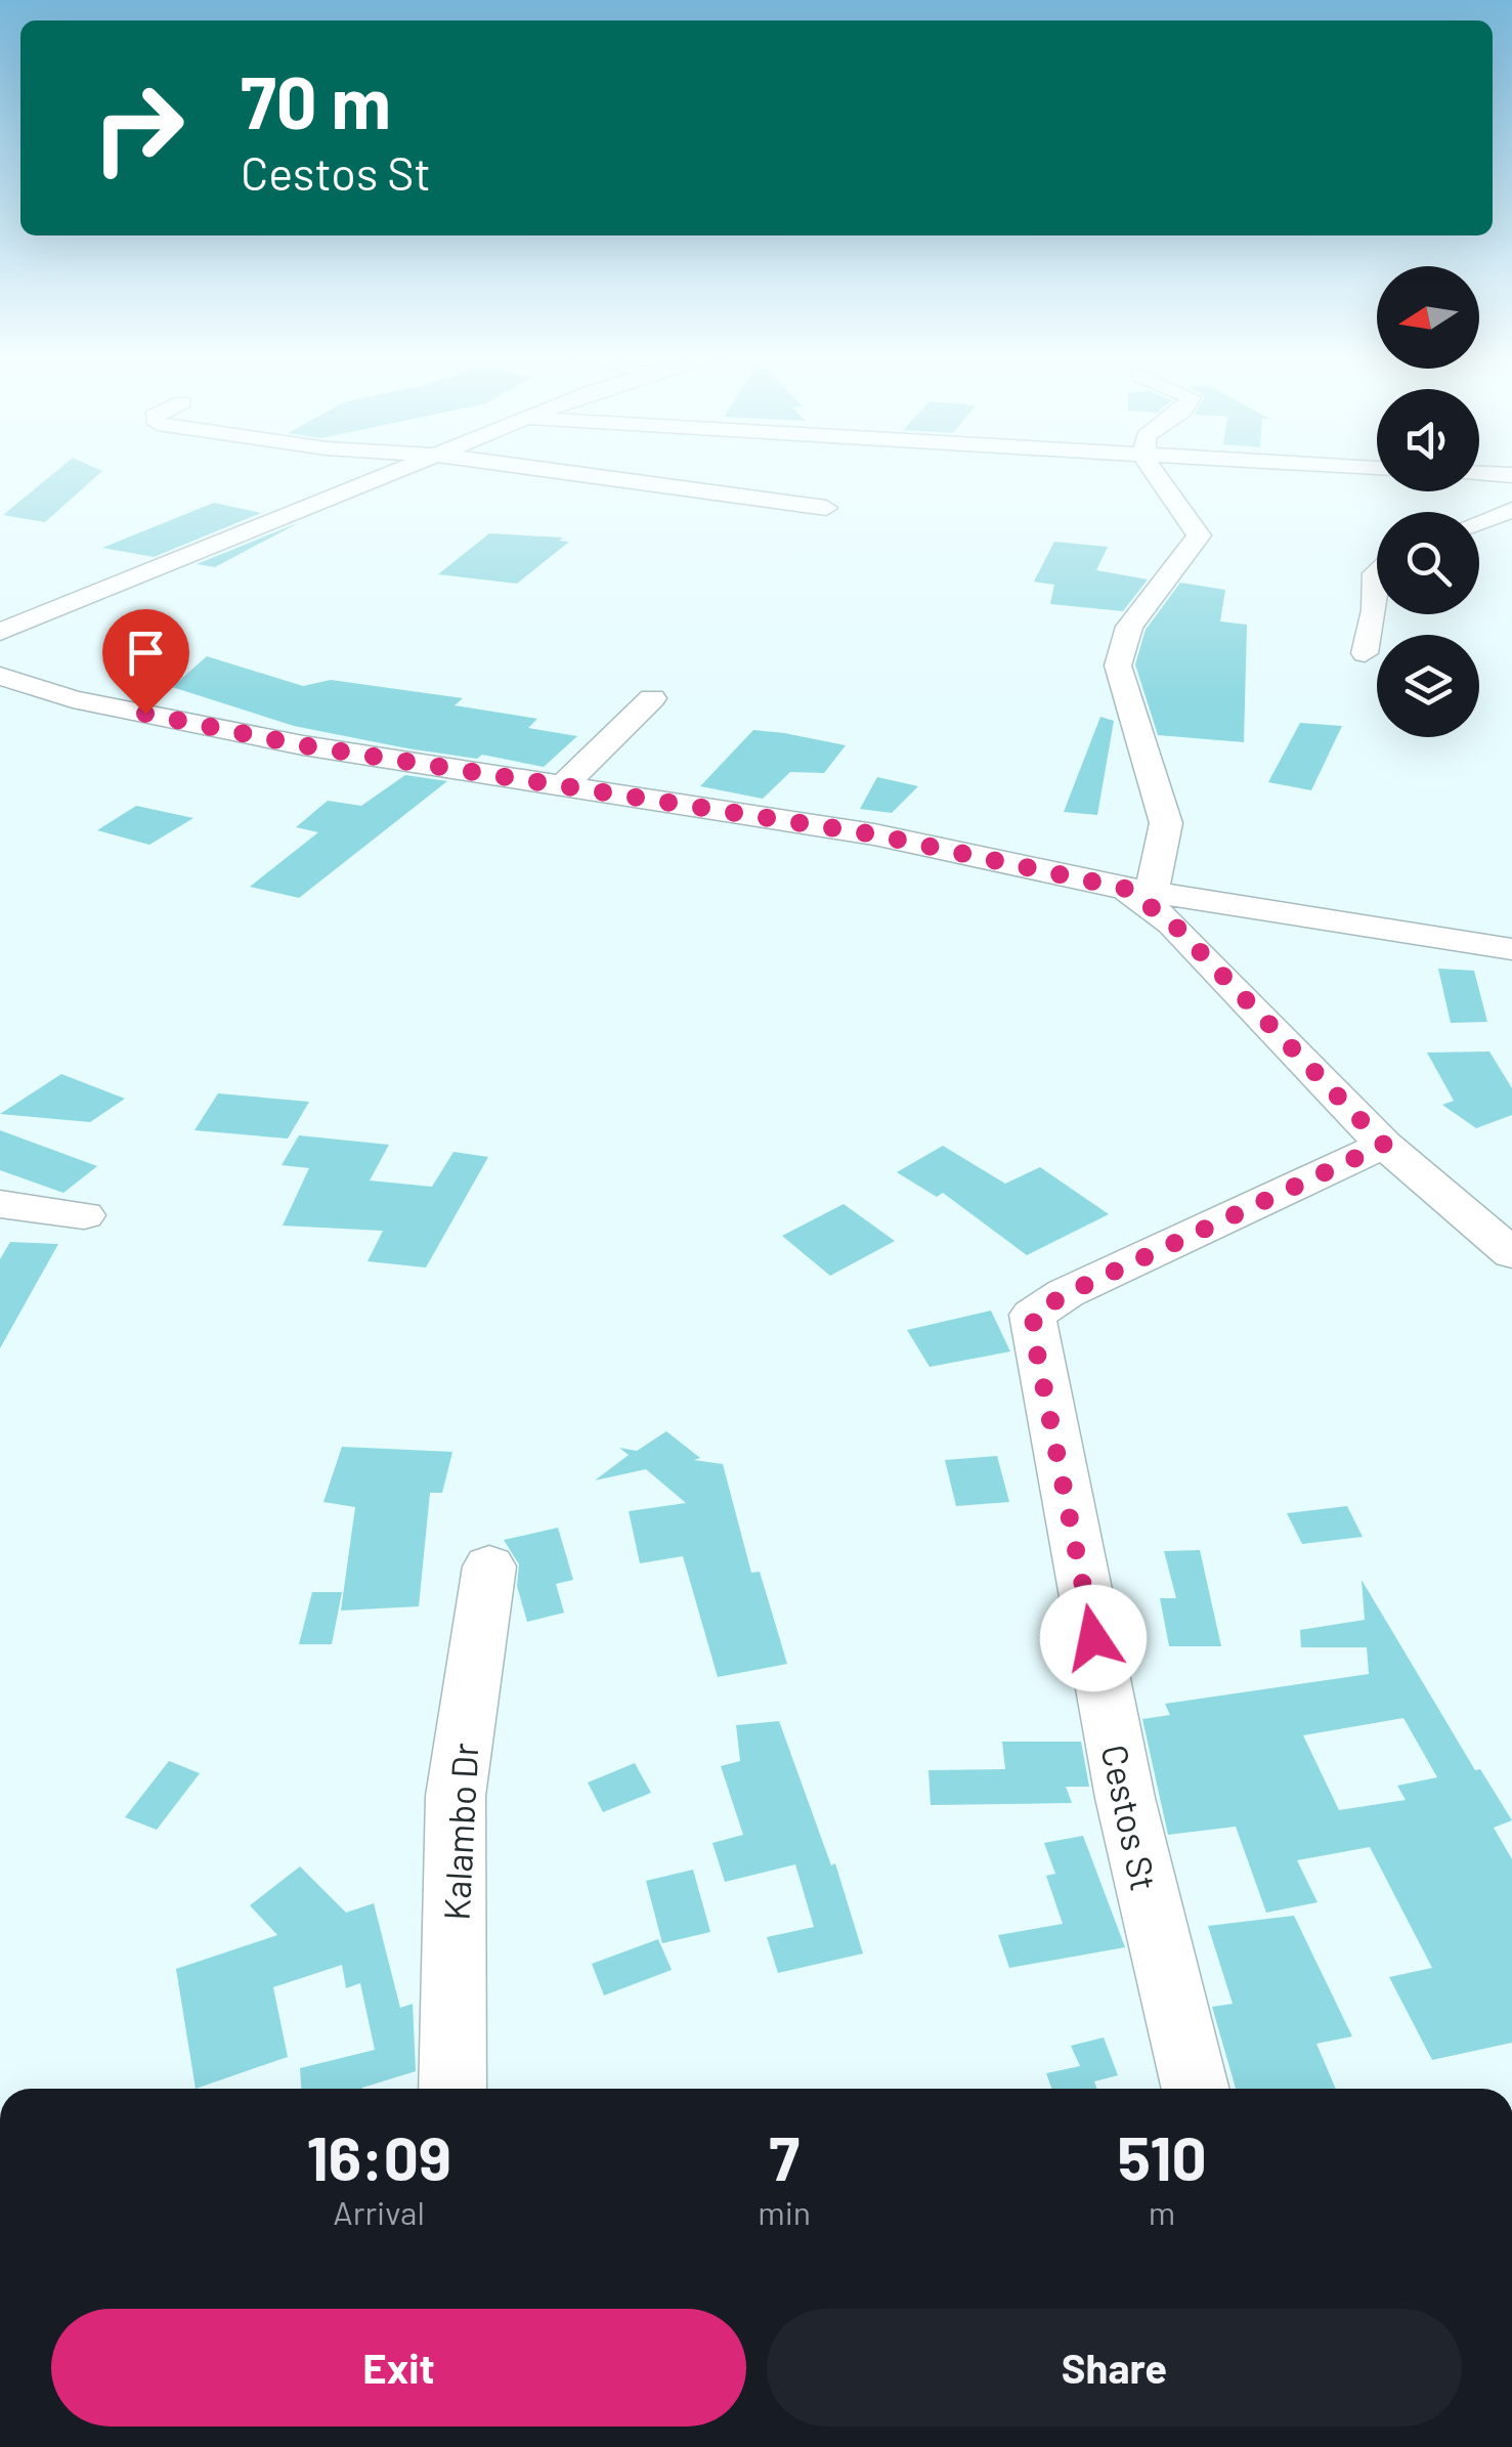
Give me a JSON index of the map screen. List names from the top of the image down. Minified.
{"streets":{"street":["Cestos St","Kalambo Dr"]},"north":"left","page":{"turn":["70 m","Cestos St"],"eta":["16:09","Arrival","7","min","510","m"],"buttons":["Exit","Share"]}}
